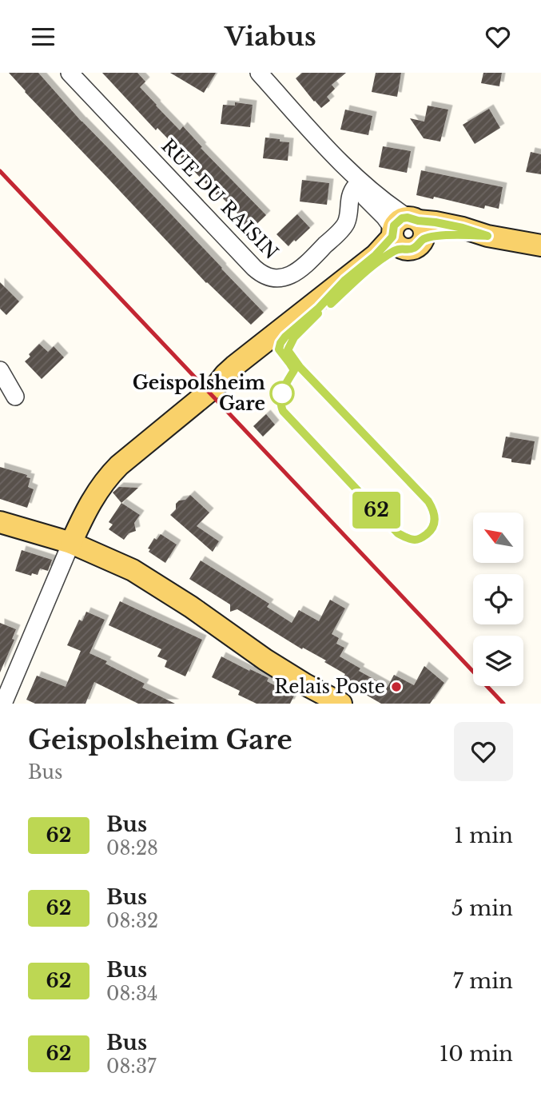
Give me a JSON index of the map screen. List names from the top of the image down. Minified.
{"streets":{"street":["RUE DU RAISIN"]},"places":["Geispolsheim Gare","Relais Poste"],"lines":["bus line 62"],"north":"top left","page":{"header":"Viabus","on_map":"62","heading":["Geispolsheim Gare","Bus"],"list":[{"mark":"62","name":"Bus","note":"08:28","value":"1 min"},{"mark":"62","name":"Bus","note":"08:32","value":"5 min"},{"mark":"62","name":"Bus","note":"08:34","value":"7 min"},{"mark":"62","name":"Bus","note":"08:37","value":"10 min"}]}}
